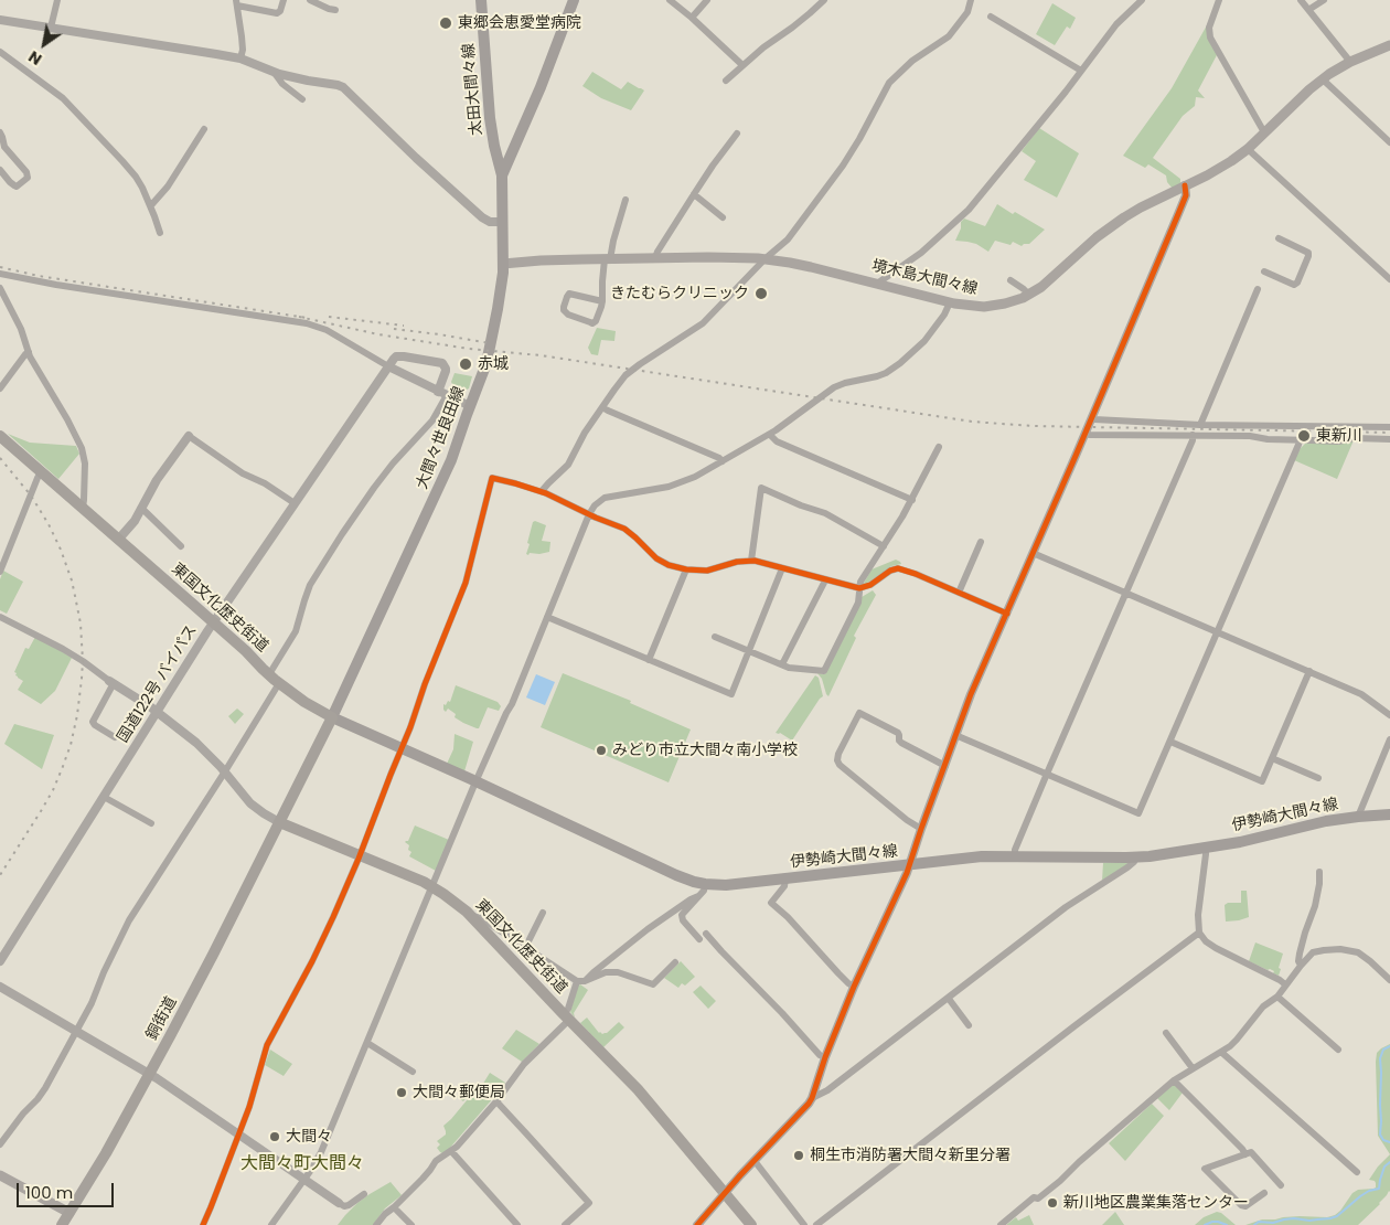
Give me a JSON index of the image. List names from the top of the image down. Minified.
{"streets":{"highway":["東国文化歴史街道","銅街道"],"main road":["太田大間々線","境木島大間々線","大間々世良田線","伊勢崎大間々線"],"street":["国道122号 バイパス"]},"crossings":[["太田大間々線","大間々世良田線"],["境木島大間々線","大間々世良田線"],["大間々世良田線","東国文化歴史街道"],["大間々世良田線","伊勢崎大間々線"],["東国文化歴史街道","国道122号 バイパス"],["東国文化歴史街道","伊勢崎大間々線"],["東国文化歴史街道","銅街道"]],"districts":["大間々町大間々"],"places":["東郷会恵愛堂病院","きたむらクリニック","赤城","東新川","みどり市立大間々南小学校","大間々郵便局","大間々","桐生市消防署大間々新里分署","新川地区農業集落センター"],"scale_bar":"100 m","north":"bottom left"}
